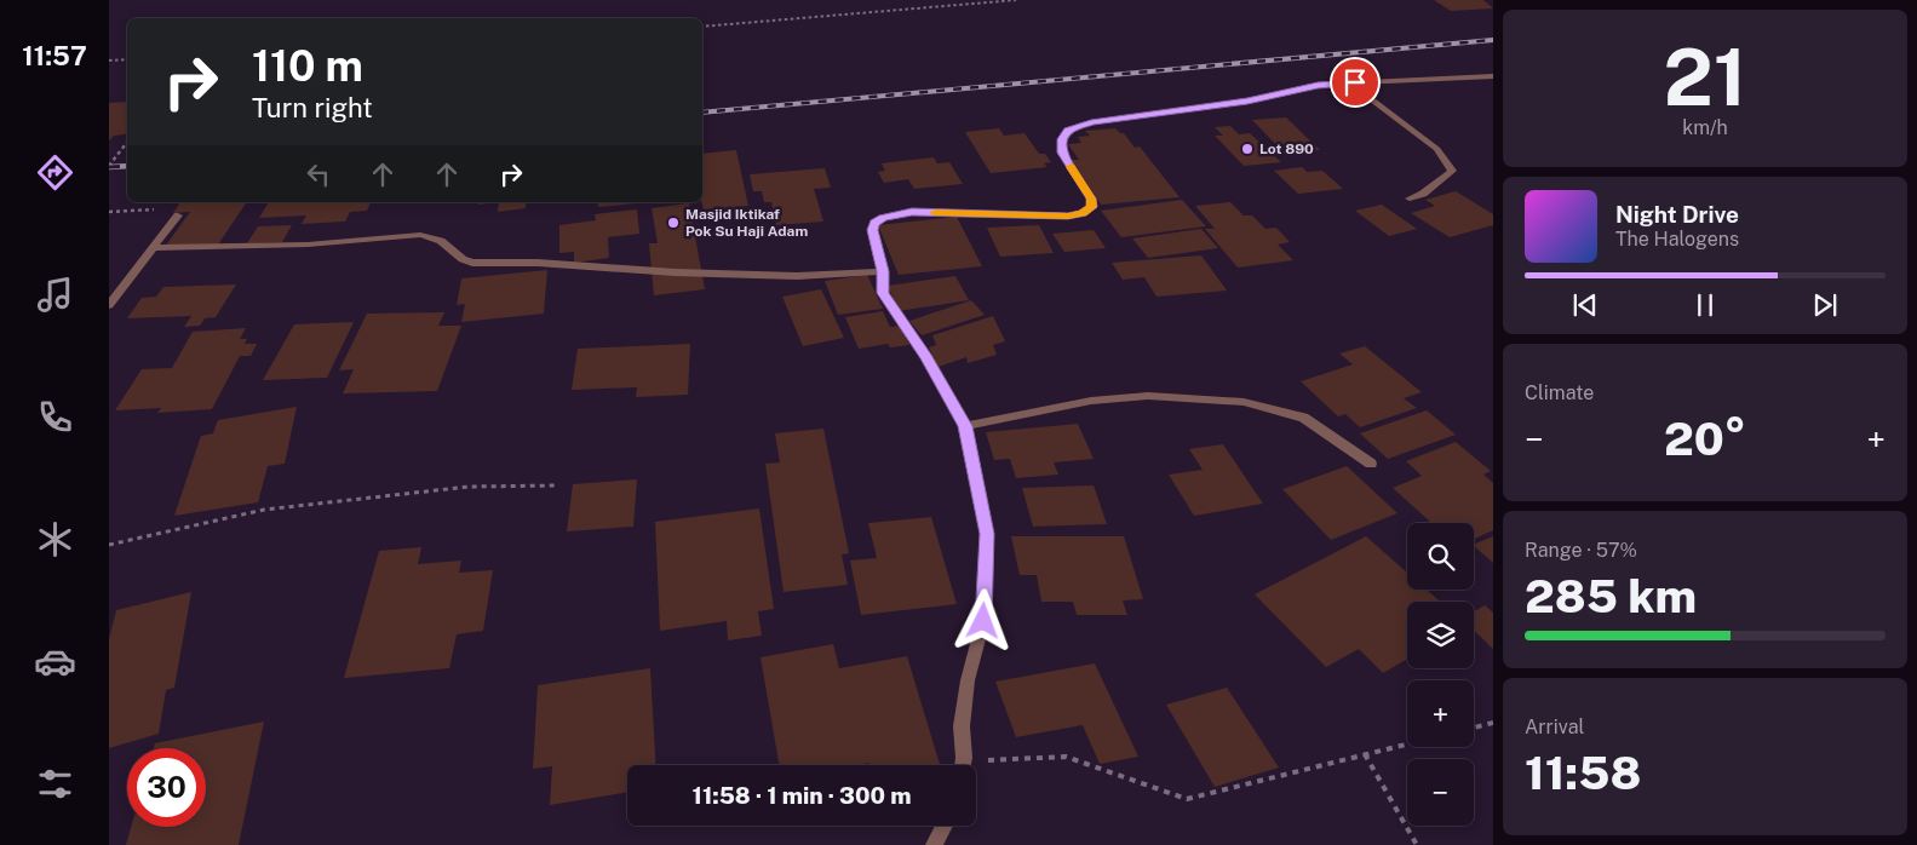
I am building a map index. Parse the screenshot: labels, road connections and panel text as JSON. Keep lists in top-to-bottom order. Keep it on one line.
{"places":["Lot 890","Masjid Iktikaf Pok Su Haji Adam"],"page":{"tabs":"11:57","tile":[["21","km/h"],"Climate",["Range · 57%","285 km"],["Arrival","11:58"]],"turn":["110 m","Turn right"],"song":["Night Drive","The Halogens"],"heat":["−","20°","+"],"map_buttons":["+","−"],"limit":"30","trip":"11:58 · 1 min · 300 m"}}
